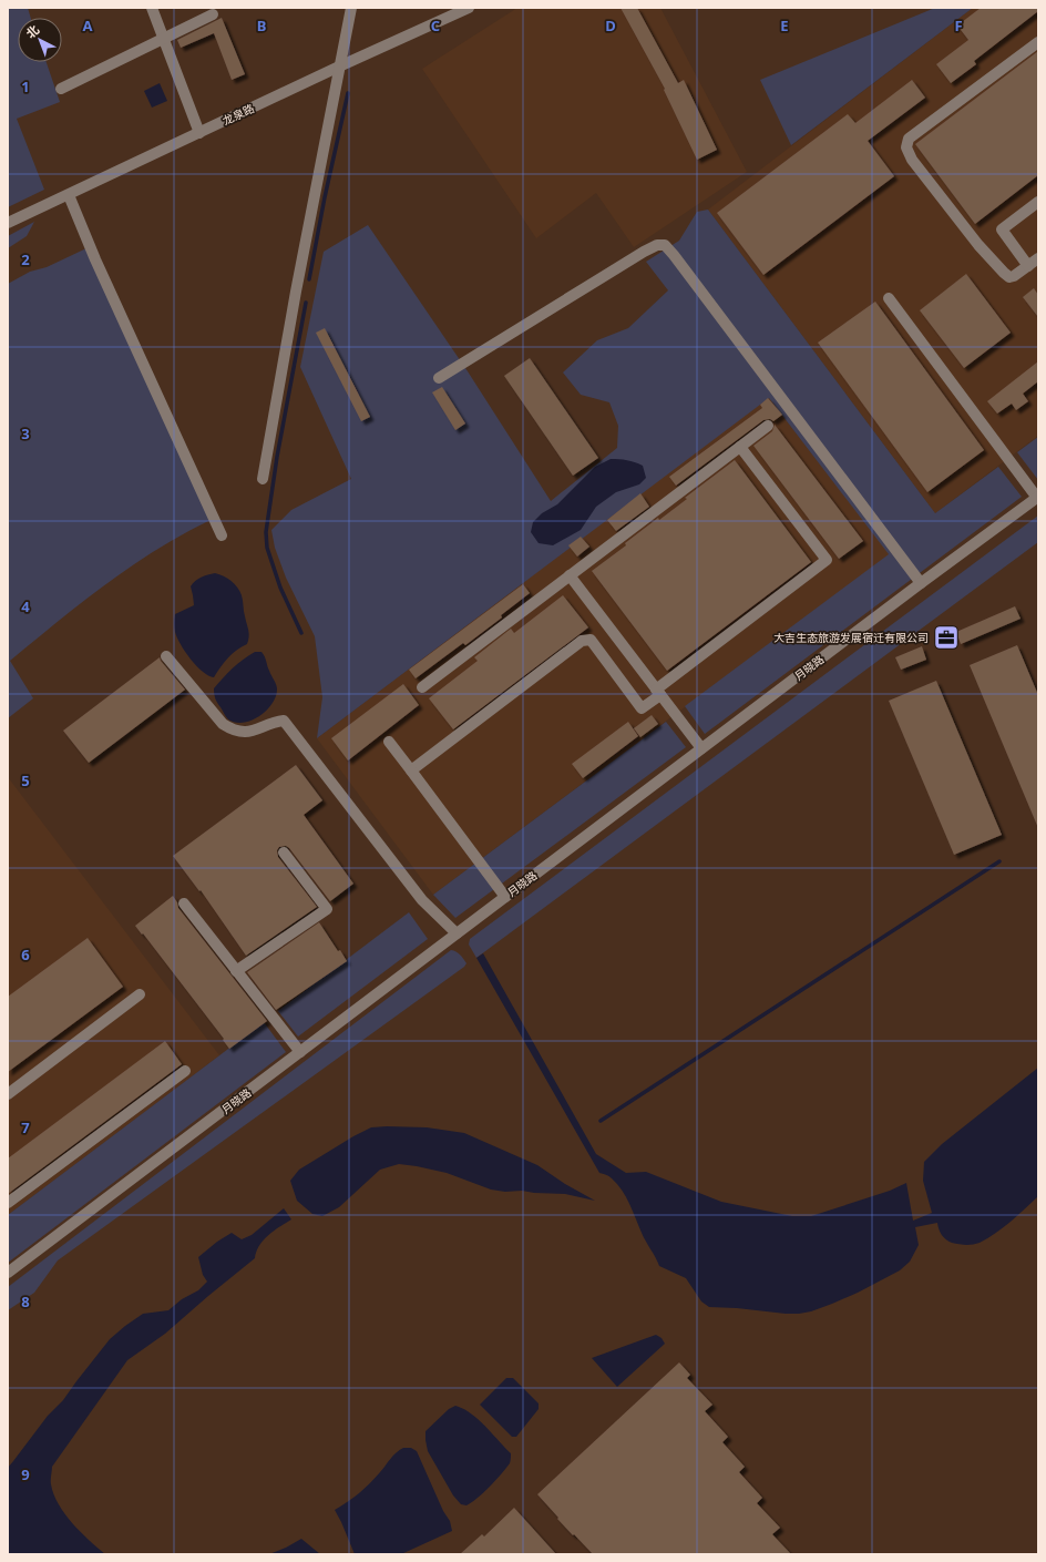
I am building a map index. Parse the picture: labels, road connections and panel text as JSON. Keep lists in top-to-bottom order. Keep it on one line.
{"streets":{"street":["龙泉路","月晓路"]},"places":{"office":["大吉生态旅游发展宿迁有限公司"]},"north":"top left","grid":{"columns":["A","B","C","D","E","F"],"rows":["1","2","3","4","5","6","7","8","9"]}}
